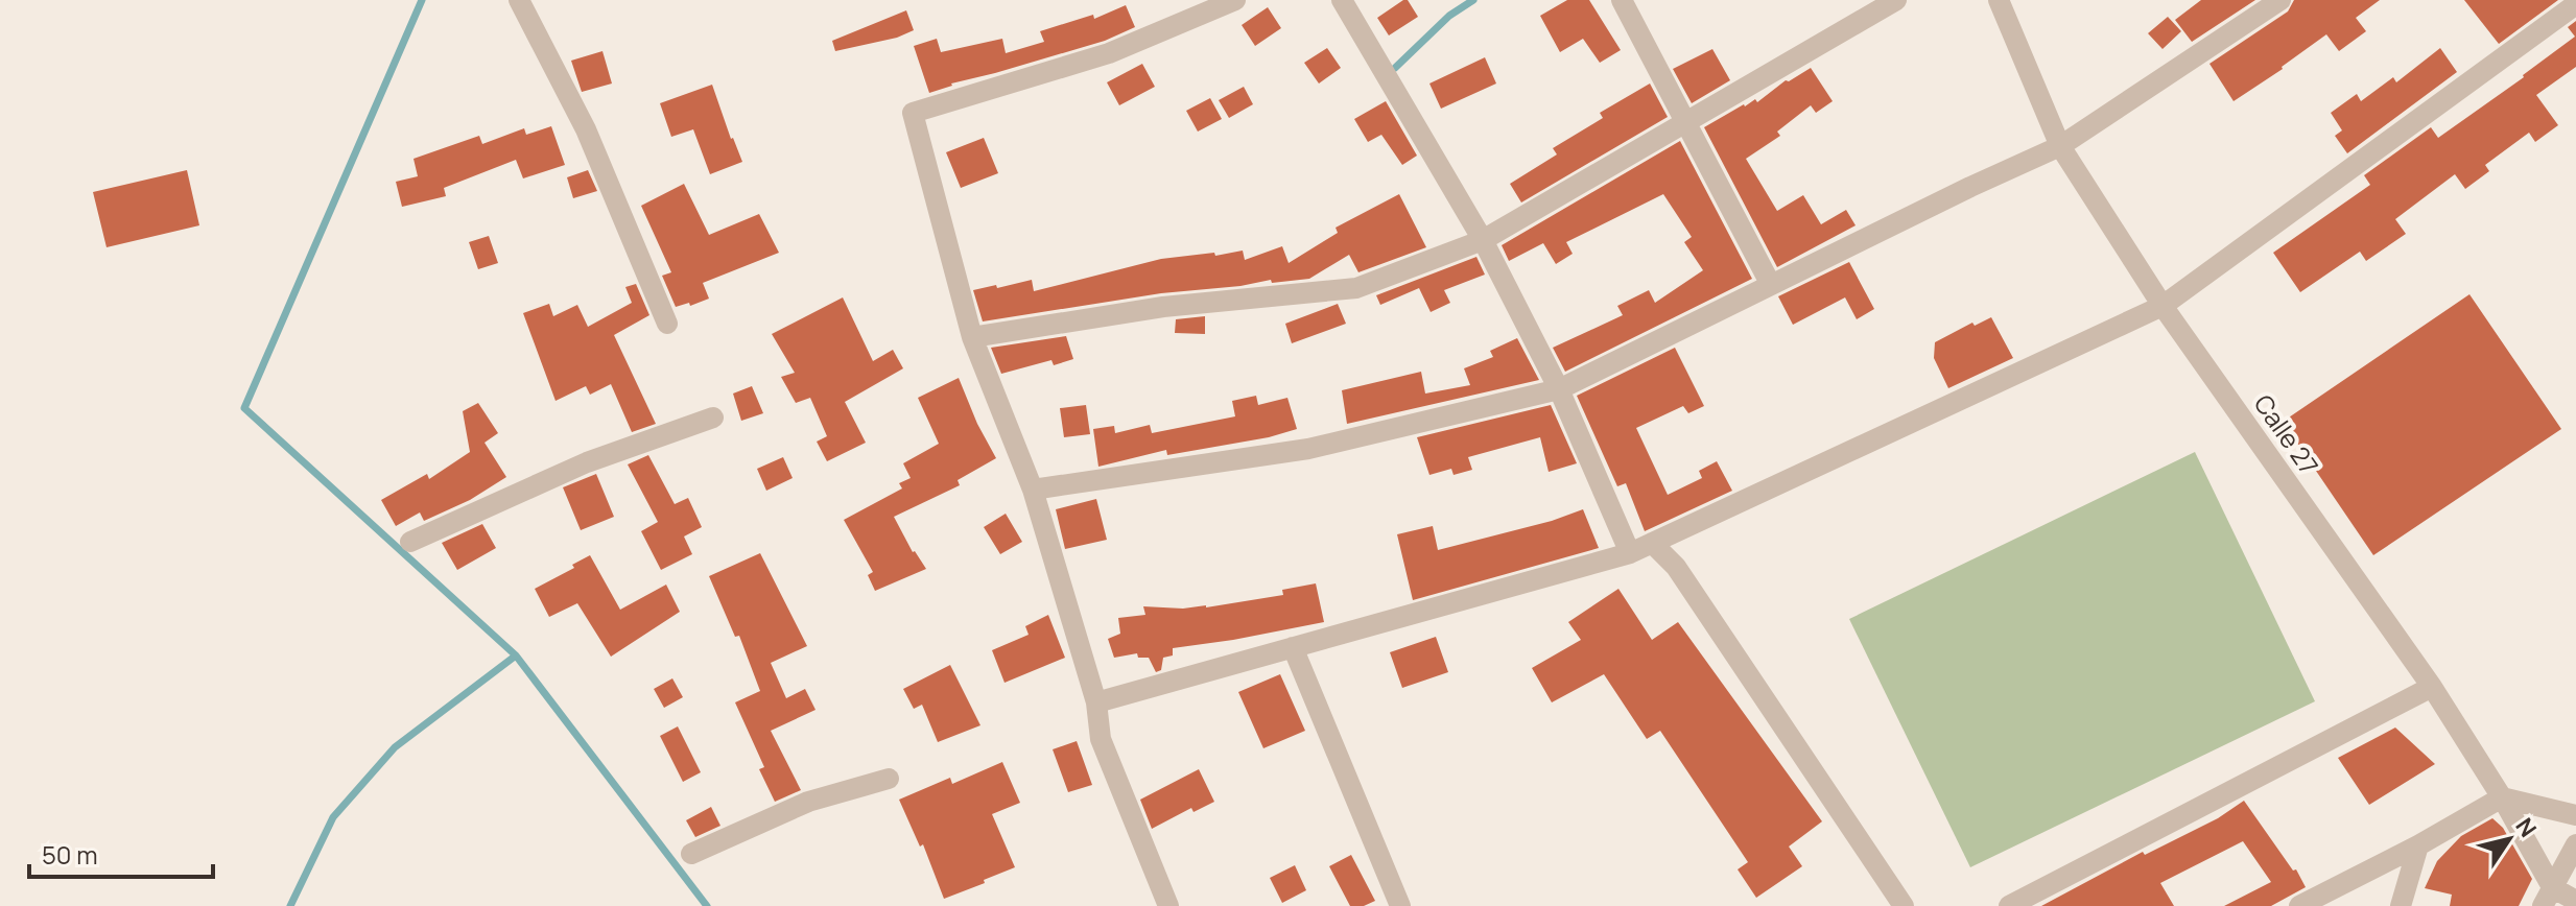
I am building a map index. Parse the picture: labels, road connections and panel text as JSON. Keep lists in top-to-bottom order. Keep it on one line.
{"streets":{"street":["Calle 27"]},"scale_bar":"50 m","north":"top right"}
